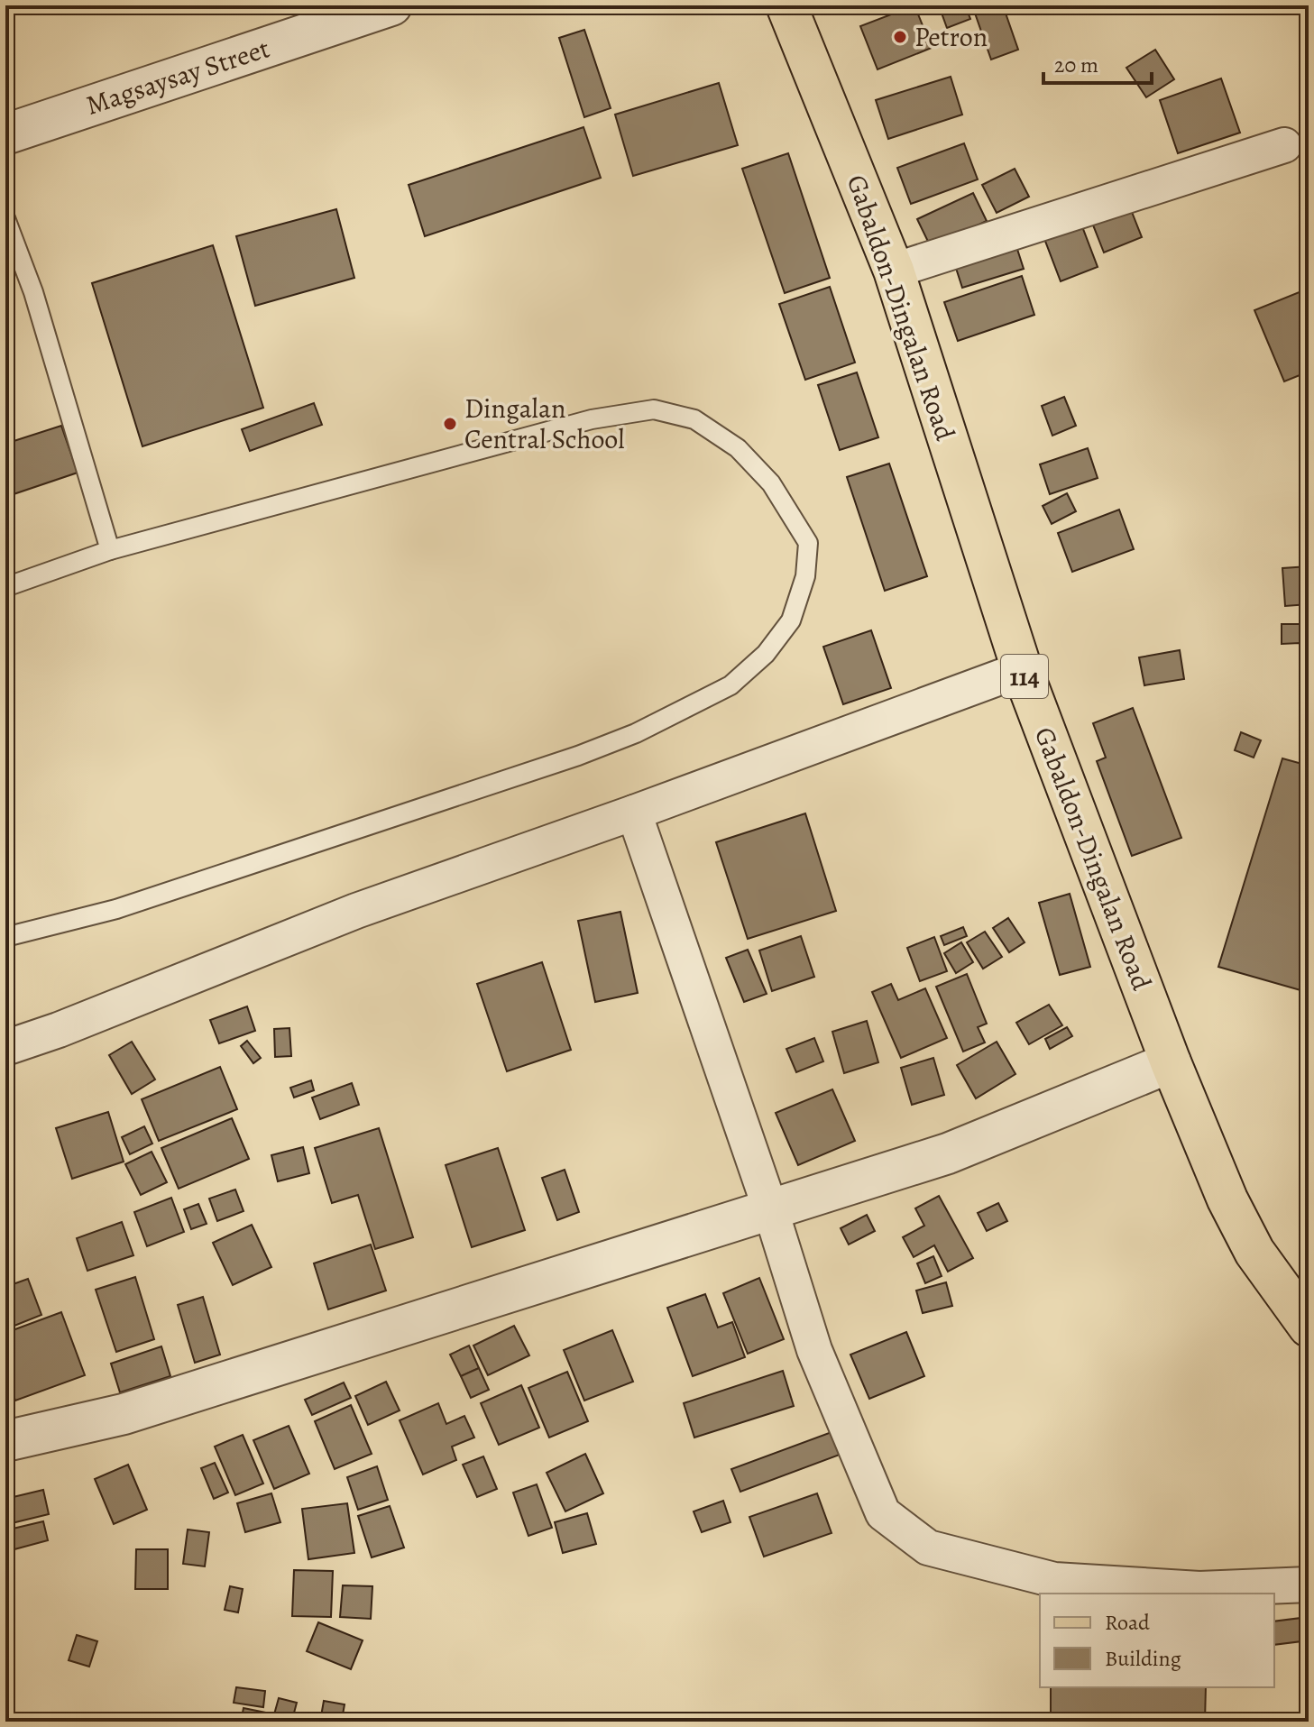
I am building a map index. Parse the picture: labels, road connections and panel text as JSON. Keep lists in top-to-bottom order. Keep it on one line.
{"streets":{"main road":["Gabaldon-Dingalan Road","114"],"street":["Magsaysay Street"]},"places":["Petron","Dingalan Central School"],"legend":["Road","Building"],"scale_bar":"20 m"}
